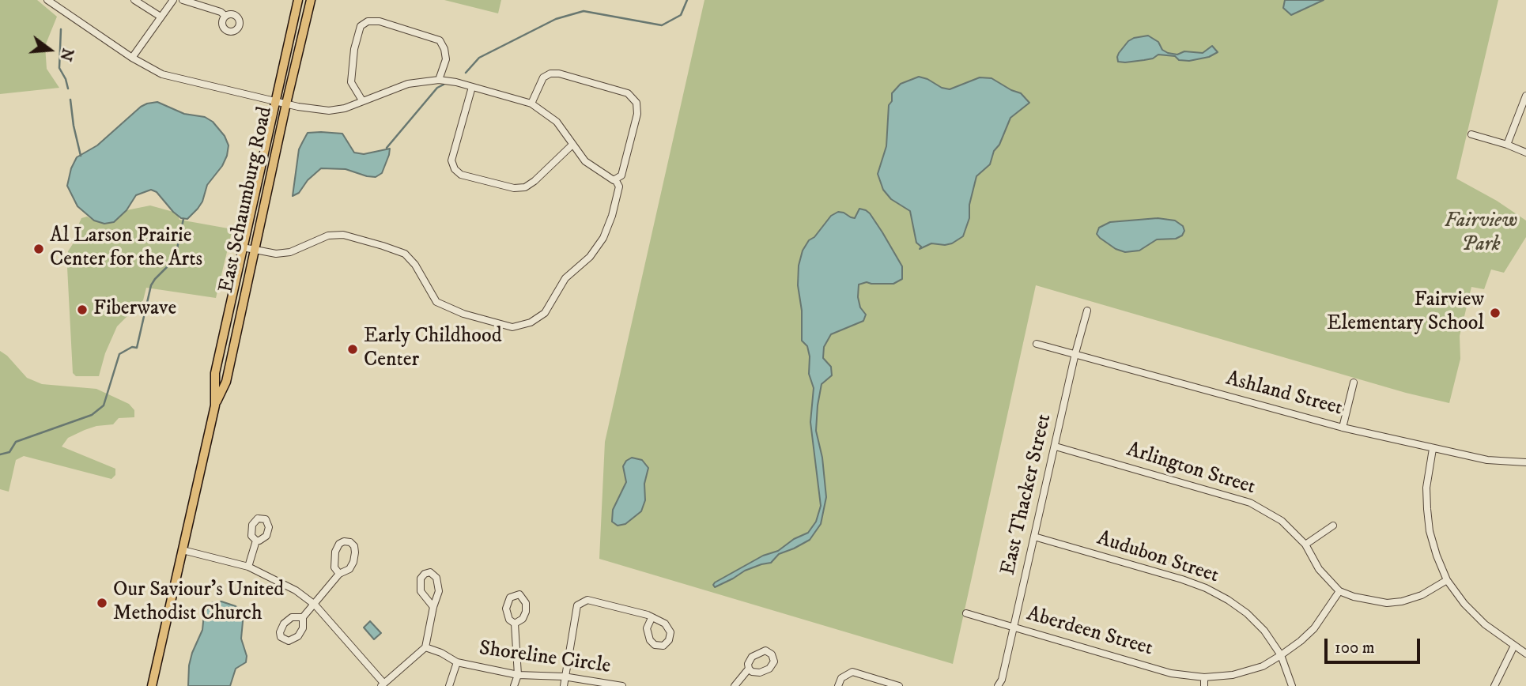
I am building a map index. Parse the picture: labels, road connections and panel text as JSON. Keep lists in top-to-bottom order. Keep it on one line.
{"streets":{"main road":["East Schaumburg Road"],"street":["Ashland Street","Arlington Street","East Thacker Street","Audubon Street","Aberdeen Street","Shoreline Circle"]},"crossings":[["Ashland Street","East Thacker Street"],["Arlington Street","East Thacker Street"],["Arlington Street","Aberdeen Street"],["East Thacker Street","Audubon Street"],["East Thacker Street","Aberdeen Street"],["Audubon Street","Aberdeen Street"]],"parks":["Fairview Park"],"places":["Al Larson Prairie Center for the Arts","Fiberwave","Fairview Elementary School","Early Childhood Center","Our Saviour's United Methodist Church"],"scale_bar":"100 m","north":"right"}
